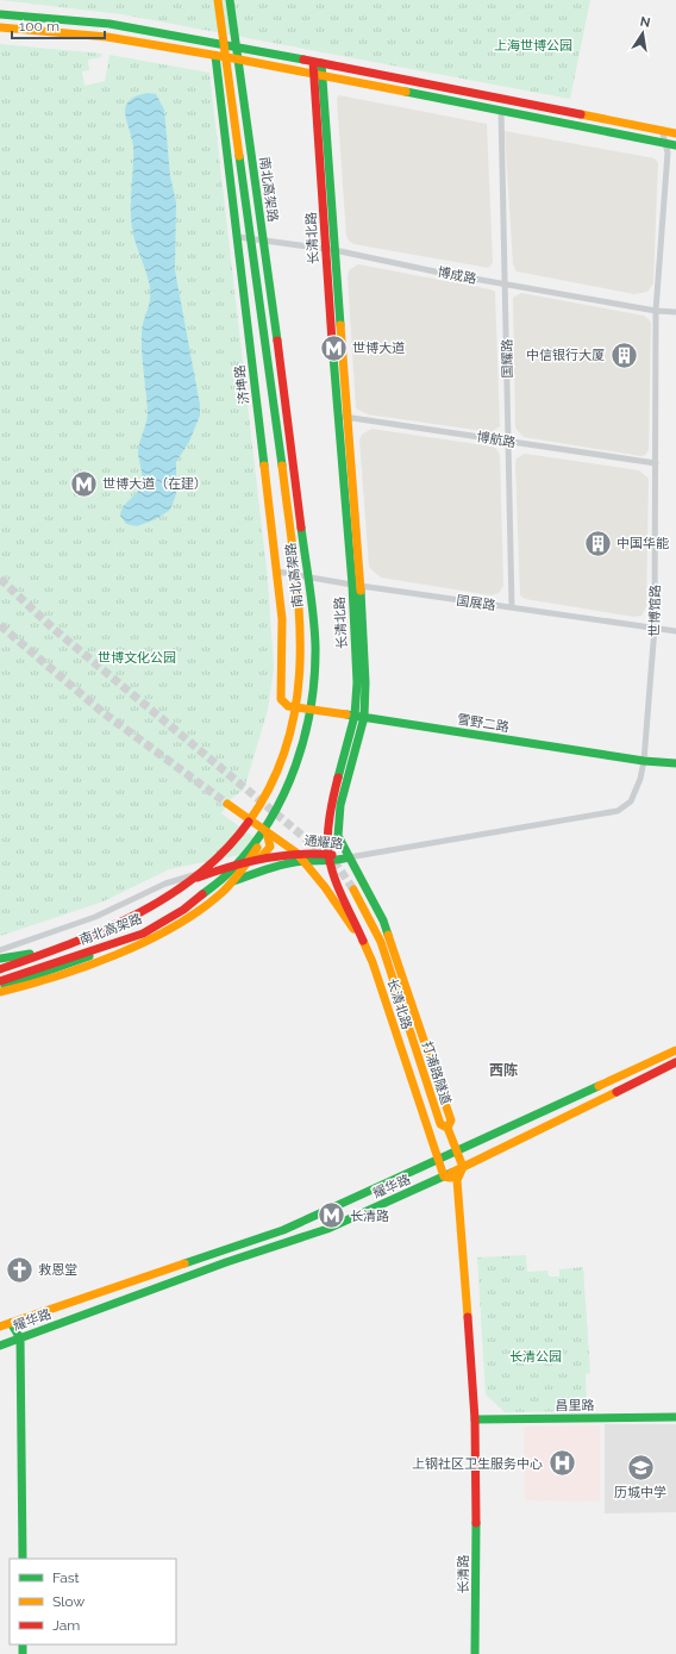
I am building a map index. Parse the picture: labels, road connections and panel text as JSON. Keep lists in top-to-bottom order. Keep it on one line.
{"streets":{"main road":["南北高架路","长清北路","济坤路","雪野二路","通耀路","打浦路隧道","耀华路","昌里路","长清路"],"street":["博成路","国耀路","博航路","国展路","世博馆路"]},"crossings":[["长清北路","博成路"],["长清北路","博航路"],["长清北路","国展路"],["长清北路","世博馆路"],["长清北路","雪野二路"],["长清北路","通耀路"],["长清北路","打浦路隧道"],["长清北路","耀华路"],["博成路","国耀路"],["博成路","济坤路"],["博成路","世博馆路"],["国耀路","博航路"],["国耀路","国展路"],["济坤路","国展路"],["济坤路","雪野二路"],["博航路","世博馆路"],["国展路","世博馆路"],["世博馆路","雪野二路"],["世博馆路","通耀路"],["耀华路","长清路"],["昌里路","长清路"]],"districts":["西陈"],"parks":["上海世博公园","世博文化公园","长清公园"],"places":{"metro station":["世博大道","世博大道（在建）","长清路"],"building":["中信银行大厦","中国华能"],"church":["救恩堂"],"hospital":["上钢社区卫生服务中心"],"school or university":["历城中学"]},"legend":["Fast","Slow","Jam"],"scale_bar":"100 m","north":"top"}
